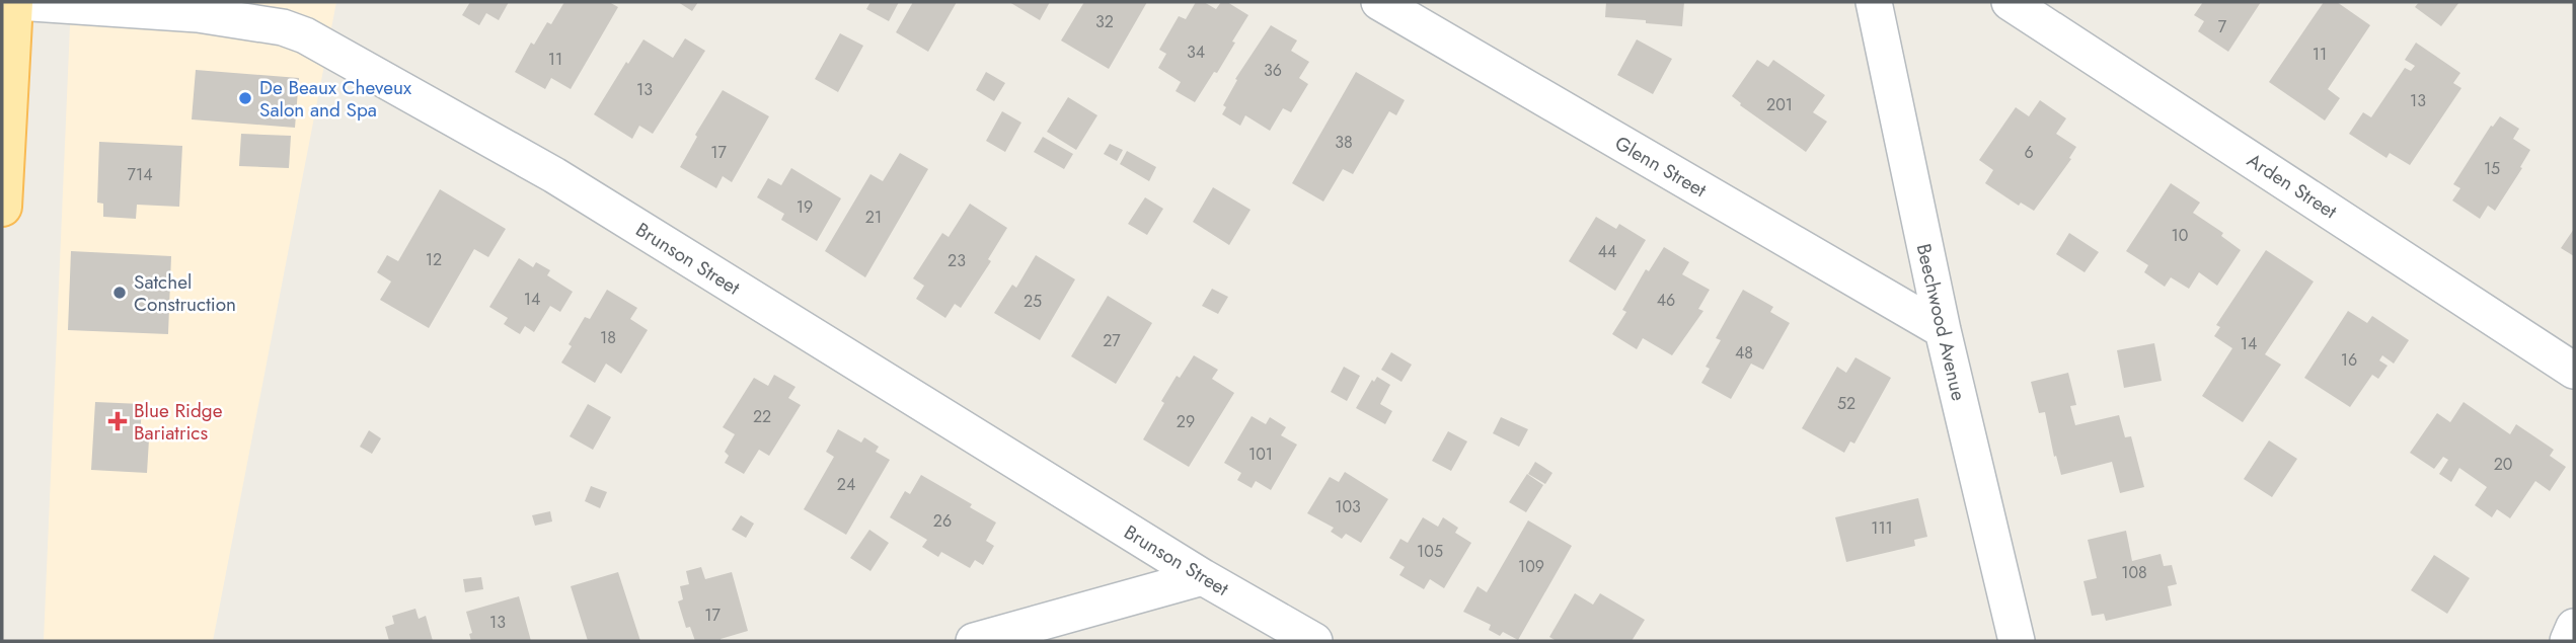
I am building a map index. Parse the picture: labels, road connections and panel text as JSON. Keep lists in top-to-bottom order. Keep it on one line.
{"streets":{"street":["Glenn Street","Arden Street","Brunson Street","Beechwood Avenue"]},"crossings":[["Glenn Street","Beechwood Avenue"]],"places":{"other":["De Beaux Cheveux Salon and Spa","Satchel Construction"],"health":["Blue Ridge Bariatrics"]},"house_numbers":["32","7","34","11","11","36","13","13","201","38","17","6","15","714","19","21","10","44","12","23","14","46","25","18","27","14","48","16","52","22","29","101","20","24","103","26","111","105","109","108","17","13"]}
